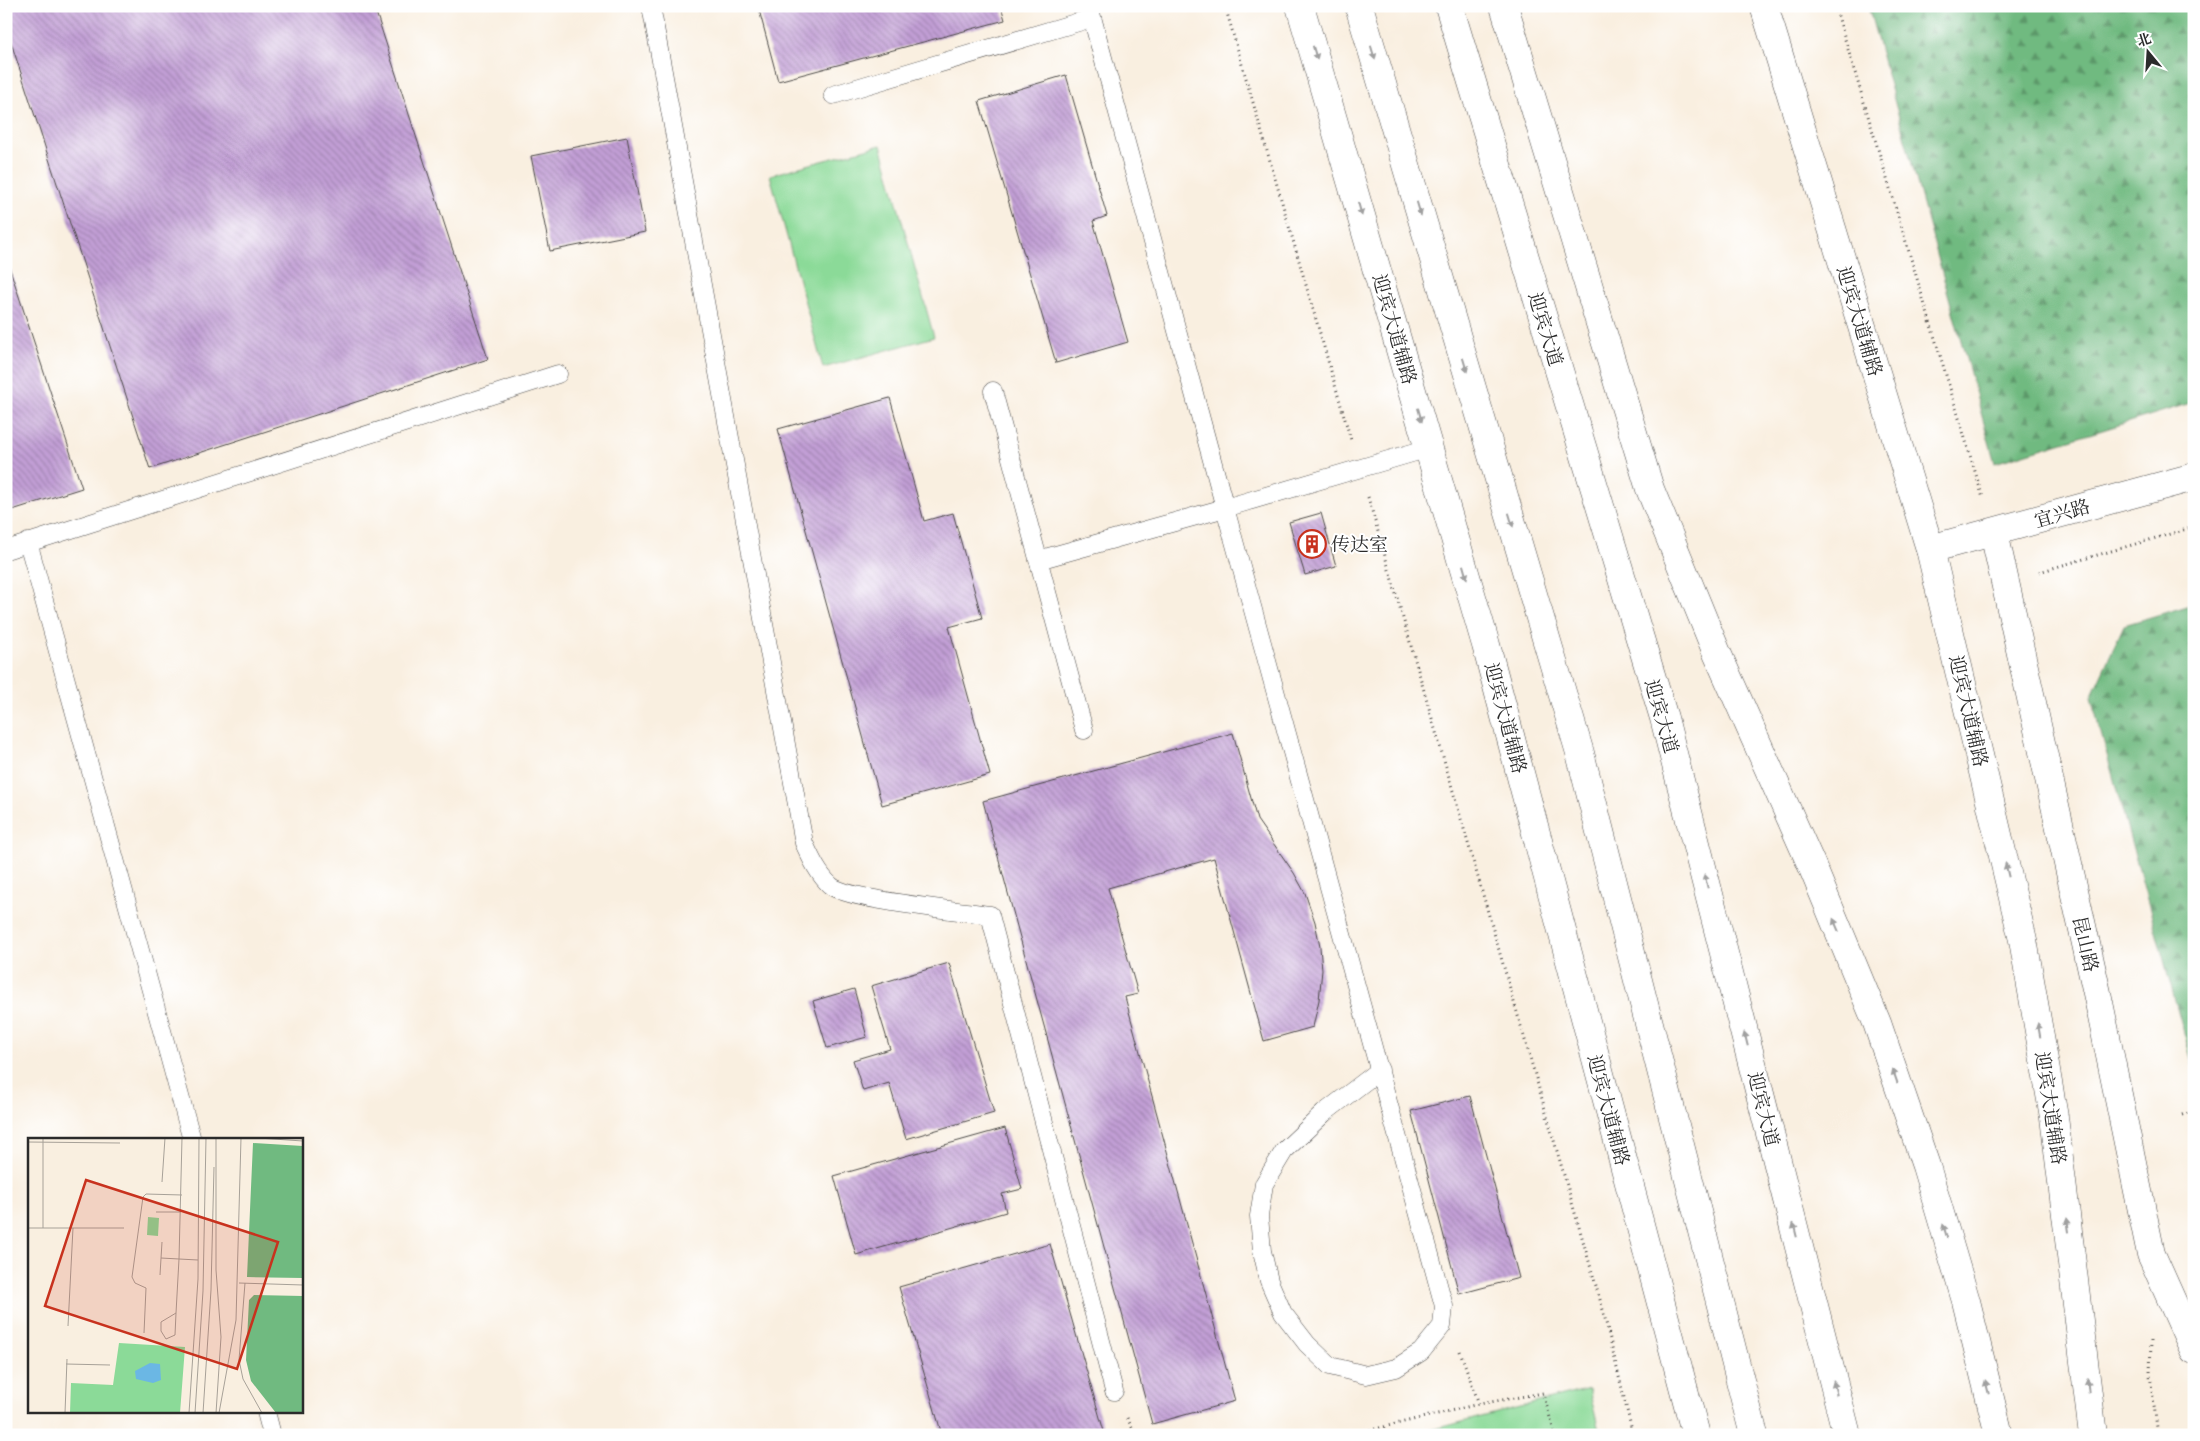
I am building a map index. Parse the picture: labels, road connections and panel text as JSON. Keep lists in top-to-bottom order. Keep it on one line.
{"streets":{"main road":["迎宾大道辅路","迎宾大道","宜兴路","昆山路"]},"crossings":[["迎宾大道辅路","宜兴路"],["宜兴路","昆山路"]],"places":{"building":["传达室"]},"north":"top"}
